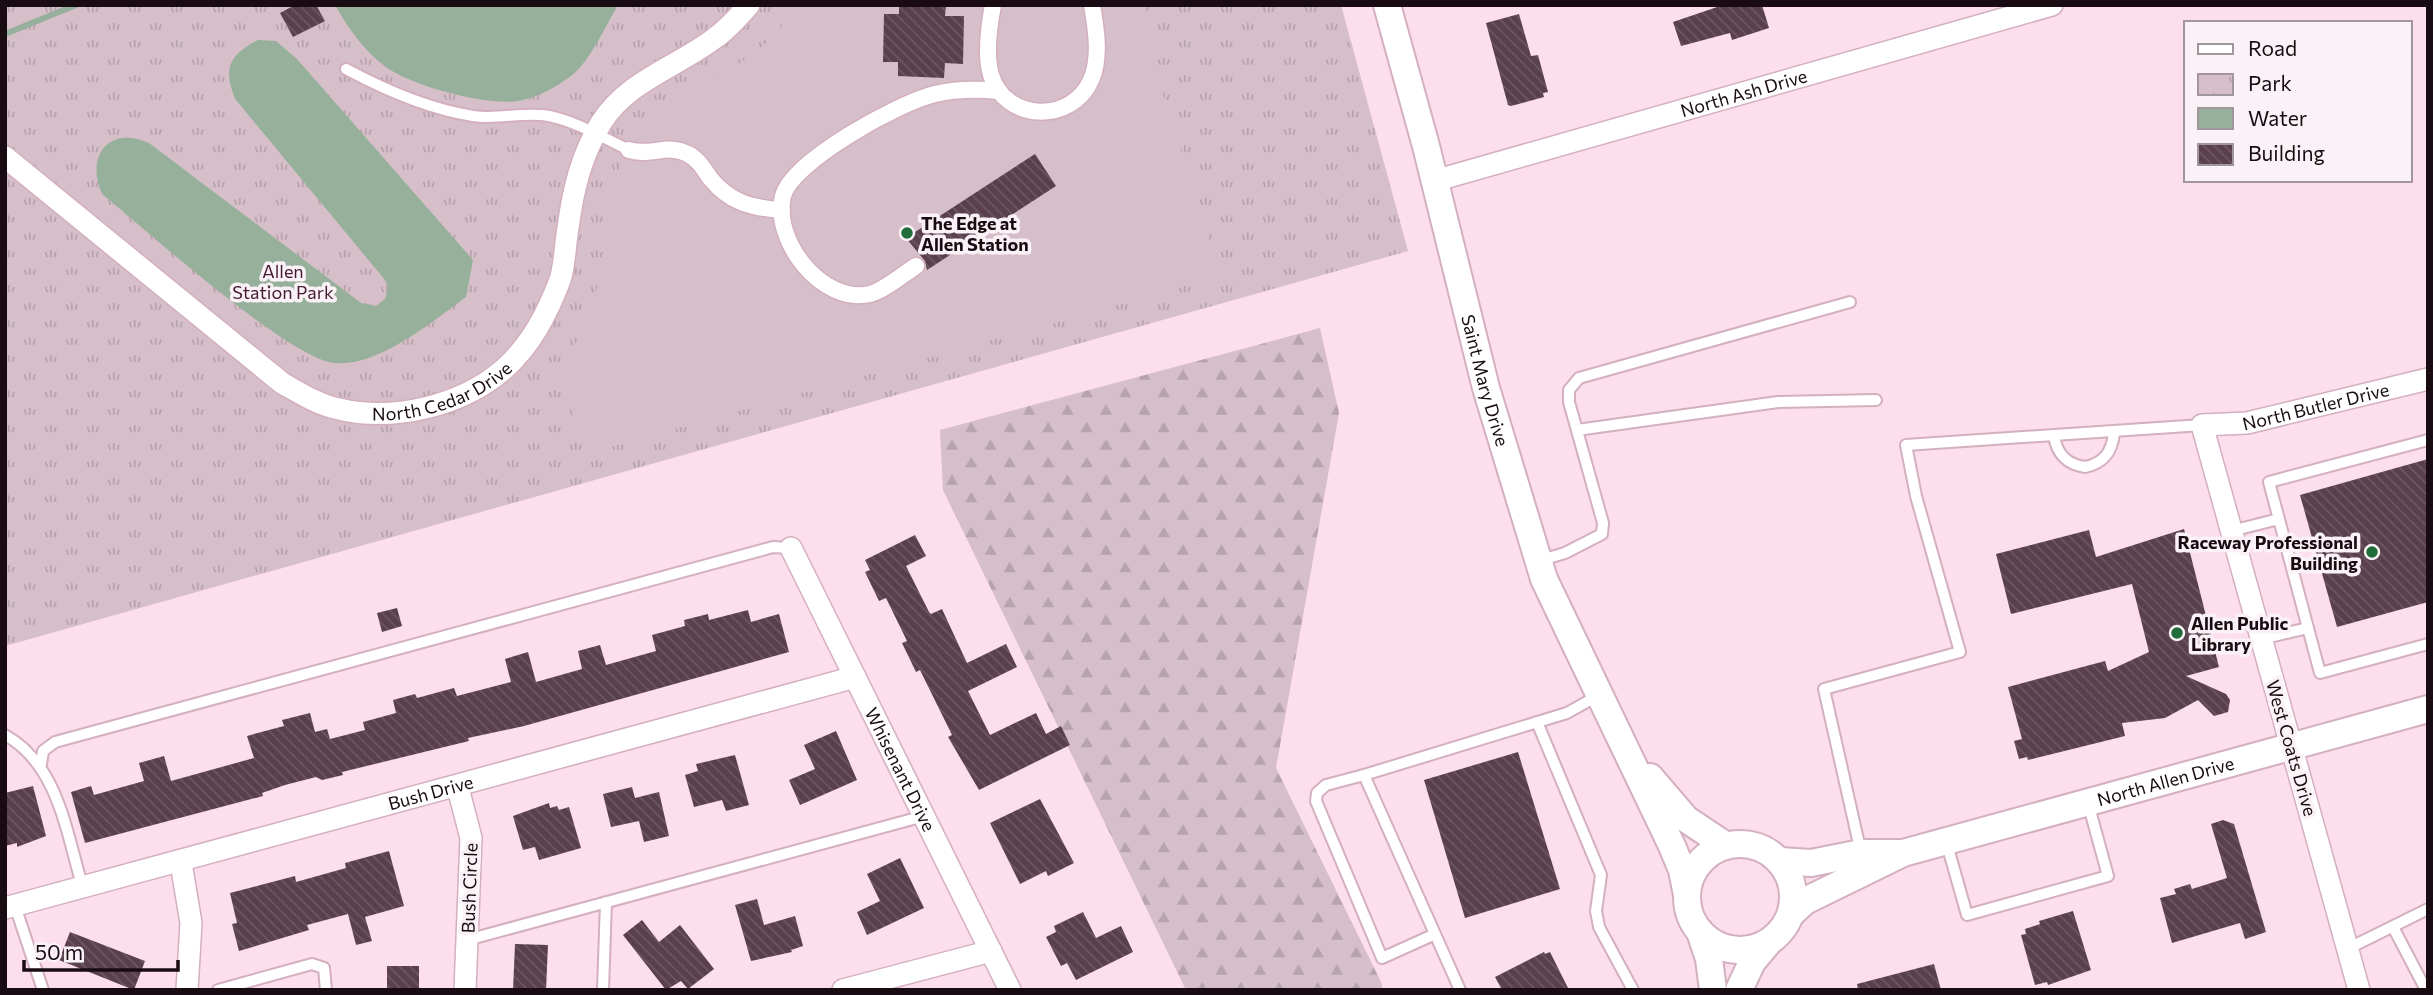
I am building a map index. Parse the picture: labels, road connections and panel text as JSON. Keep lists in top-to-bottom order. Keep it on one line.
{"streets":{"street":["North Ash Drive","Saint Mary Drive","North Cedar Drive","North Butler Drive","West Coats Drive","Whisenant Drive","North Allen Drive","Bush Drive","Bush Circle"]},"crossings":[["North Ash Drive","Saint Mary Drive"],["Saint Mary Drive","North Allen Drive"],["North Butler Drive","West Coats Drive"],["West Coats Drive","North Allen Drive"],["Whisenant Drive","Bush Drive"],["Bush Drive","Bush Circle"]],"parks":["Allen Station Park"],"places":["The Edge at Allen Station","Raceway Professional Building","Allen Public Library"],"legend":["Road","Park","Water","Building"],"scale_bar":"50 m"}
